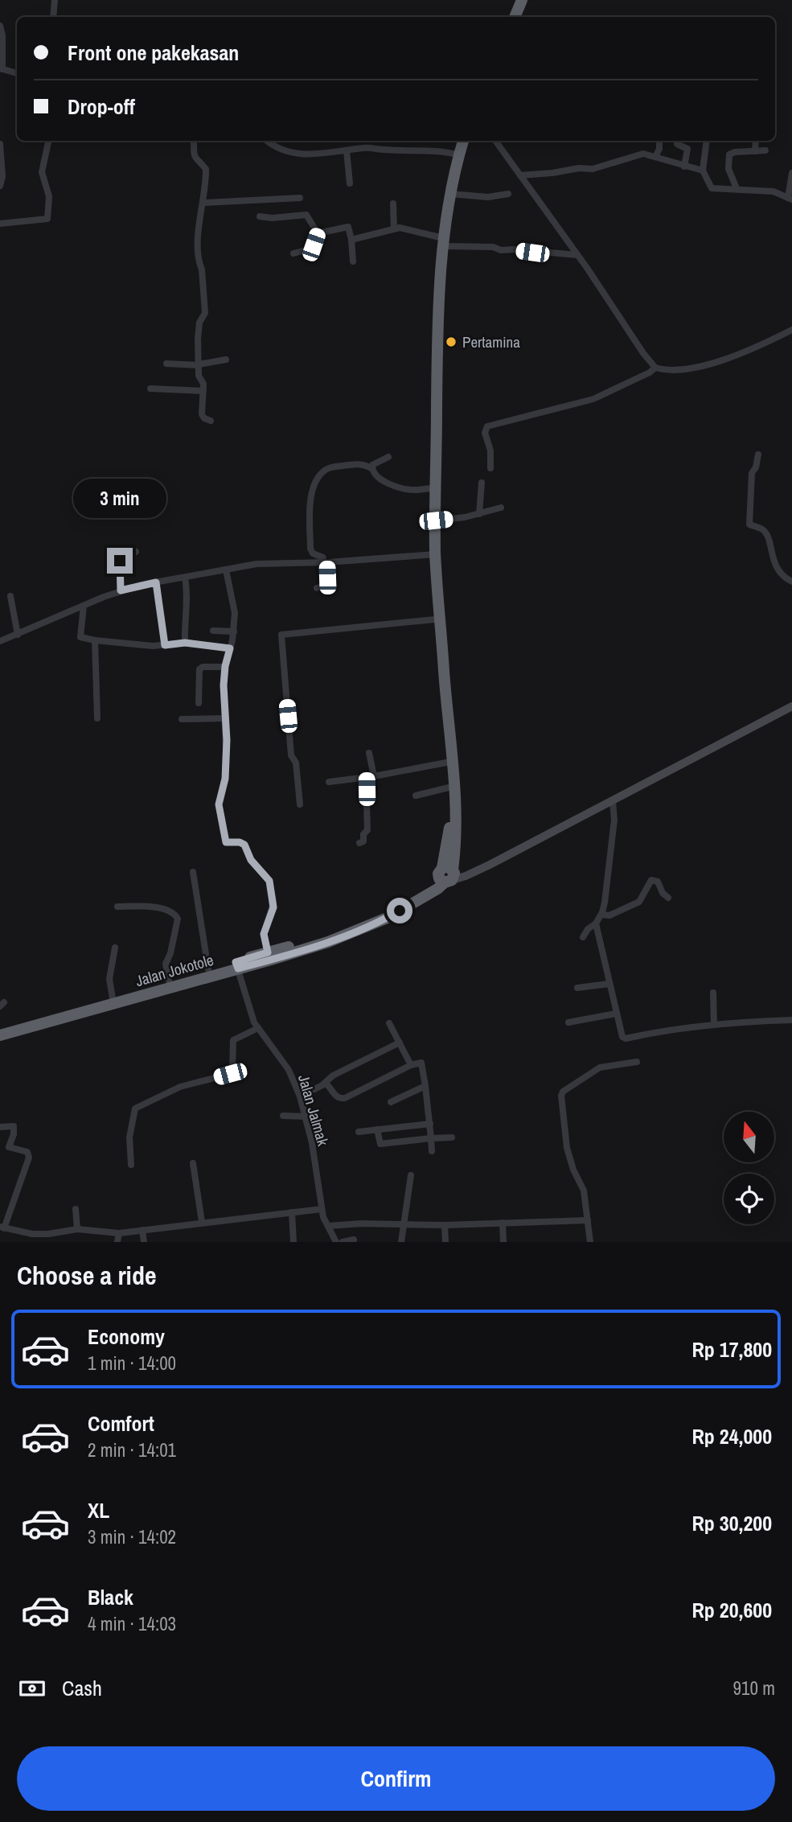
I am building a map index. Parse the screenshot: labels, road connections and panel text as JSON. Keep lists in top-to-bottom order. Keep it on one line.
{"streets":{"highway":["Jalan Jokotole"],"street":["Jalan Jalmak"]},"crossings":[["Jalan Jokotole","Jalan Jalmak"]],"places":["Pertamina"],"north":"top","page":{"banner":["Front one pakekasan","Drop-off"],"bubble":"3 min","heading":"Choose a ride","list":[{"name":"Economy","note":"1 min · 14:00","value":"Rp 17,800"},{"name":"Comfort","note":"2 min · 14:01","value":"Rp 24,000"},{"name":"XL","note":"3 min · 14:02","value":"Rp 30,200"},{"name":"Black","note":"4 min · 14:03","value":"Rp 20,600"}],"pay":["Cash","910 m"],"buttons":"Confirm"}}
